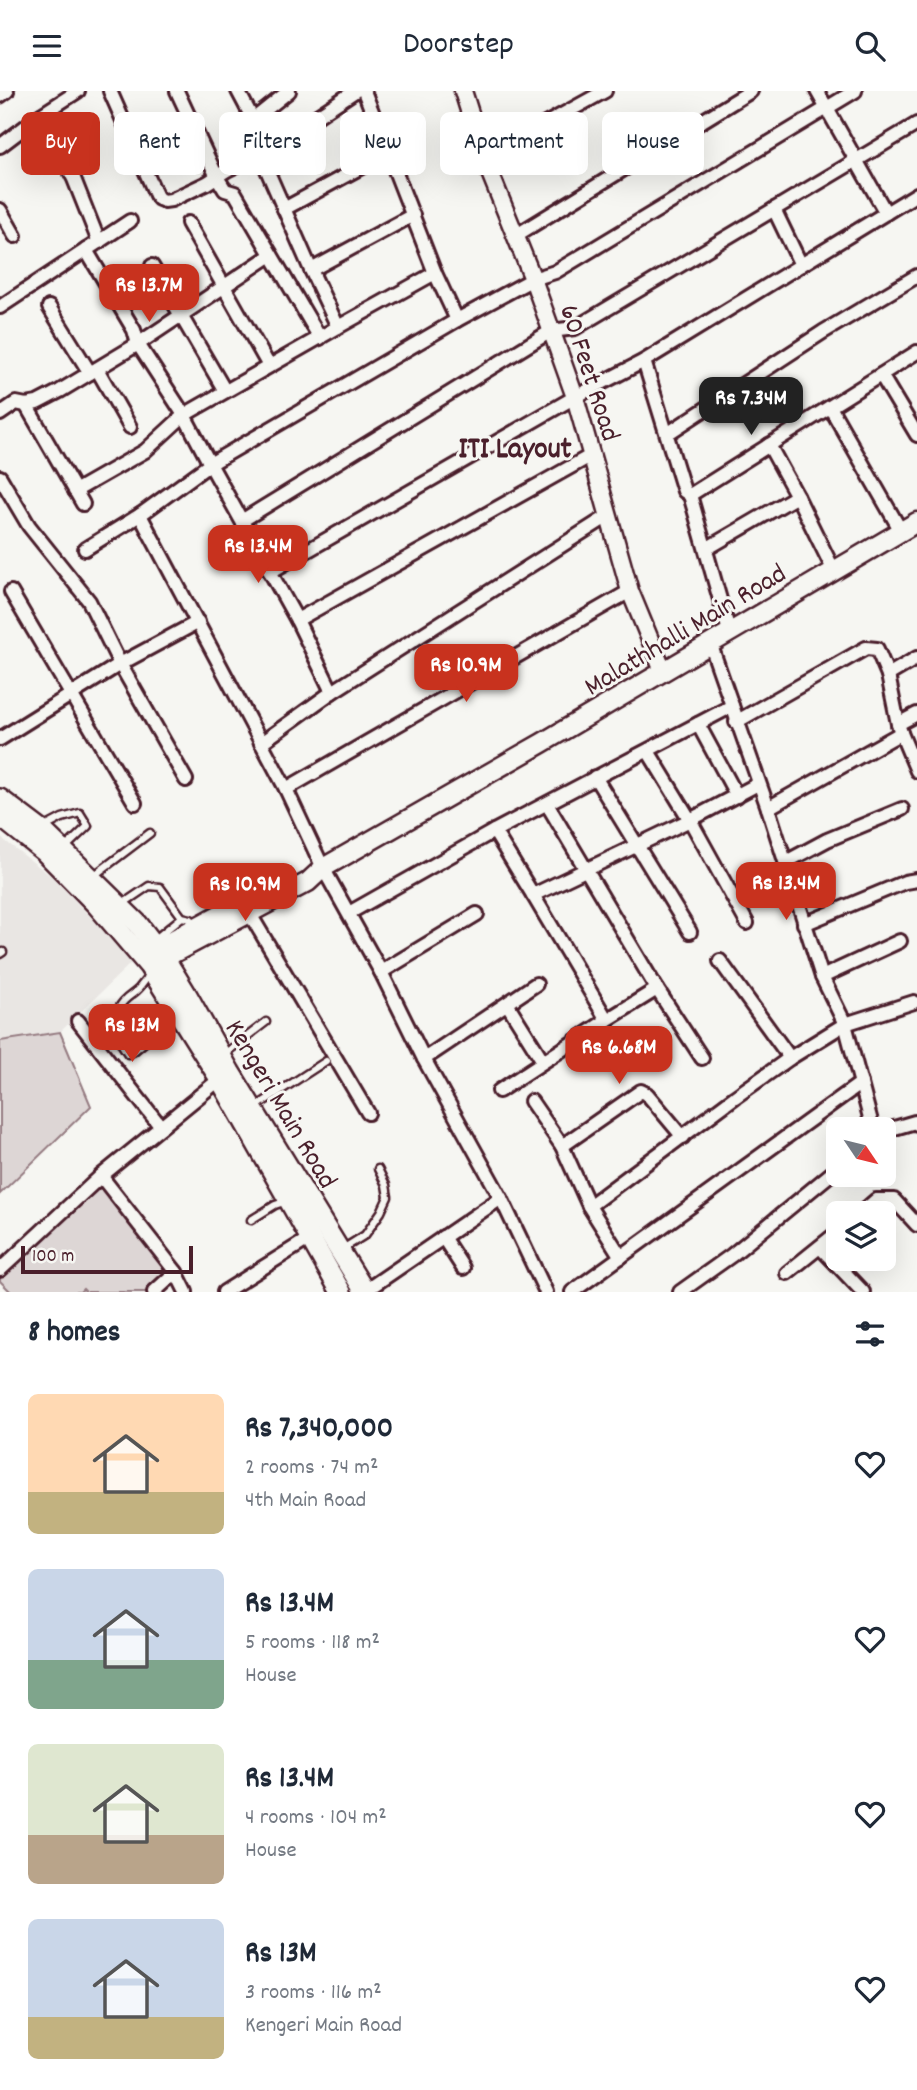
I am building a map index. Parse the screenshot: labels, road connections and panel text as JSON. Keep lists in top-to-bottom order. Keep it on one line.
{"streets":{"main road":["Malathhalli Main Road","Kengeri Main Road"],"street":["60 Feet Road"]},"crossings":[["60 Feet Road","Malathhalli Main Road"]],"districts":["ITI Layout"],"scale_bar":"100 m","north":"bottom right","page":{"header":"Doorstep","chip":["Buy","Rent","Filters","New","Apartment","House"],"price":["Rs 13.7M","Rs 7.34M","Rs 13.4M","Rs 10.9M","Rs 13.4M","Rs 10.9M","Rs 13M","Rs 6.68M"],"scale":"100 m","heading":"8 homes","list":[{"name":"Rs 7,340,000","note":"2 rooms · 74 m² · 4th Main Road"},{"name":"Rs 13.4M","note":"5 rooms · 118 m² · House"},{"name":"Rs 13.4M","note":"4 rooms · 104 m² · House"},{"name":"Rs 13M","note":"3 rooms · 116 m² · Kengeri Main Road"}]}}
